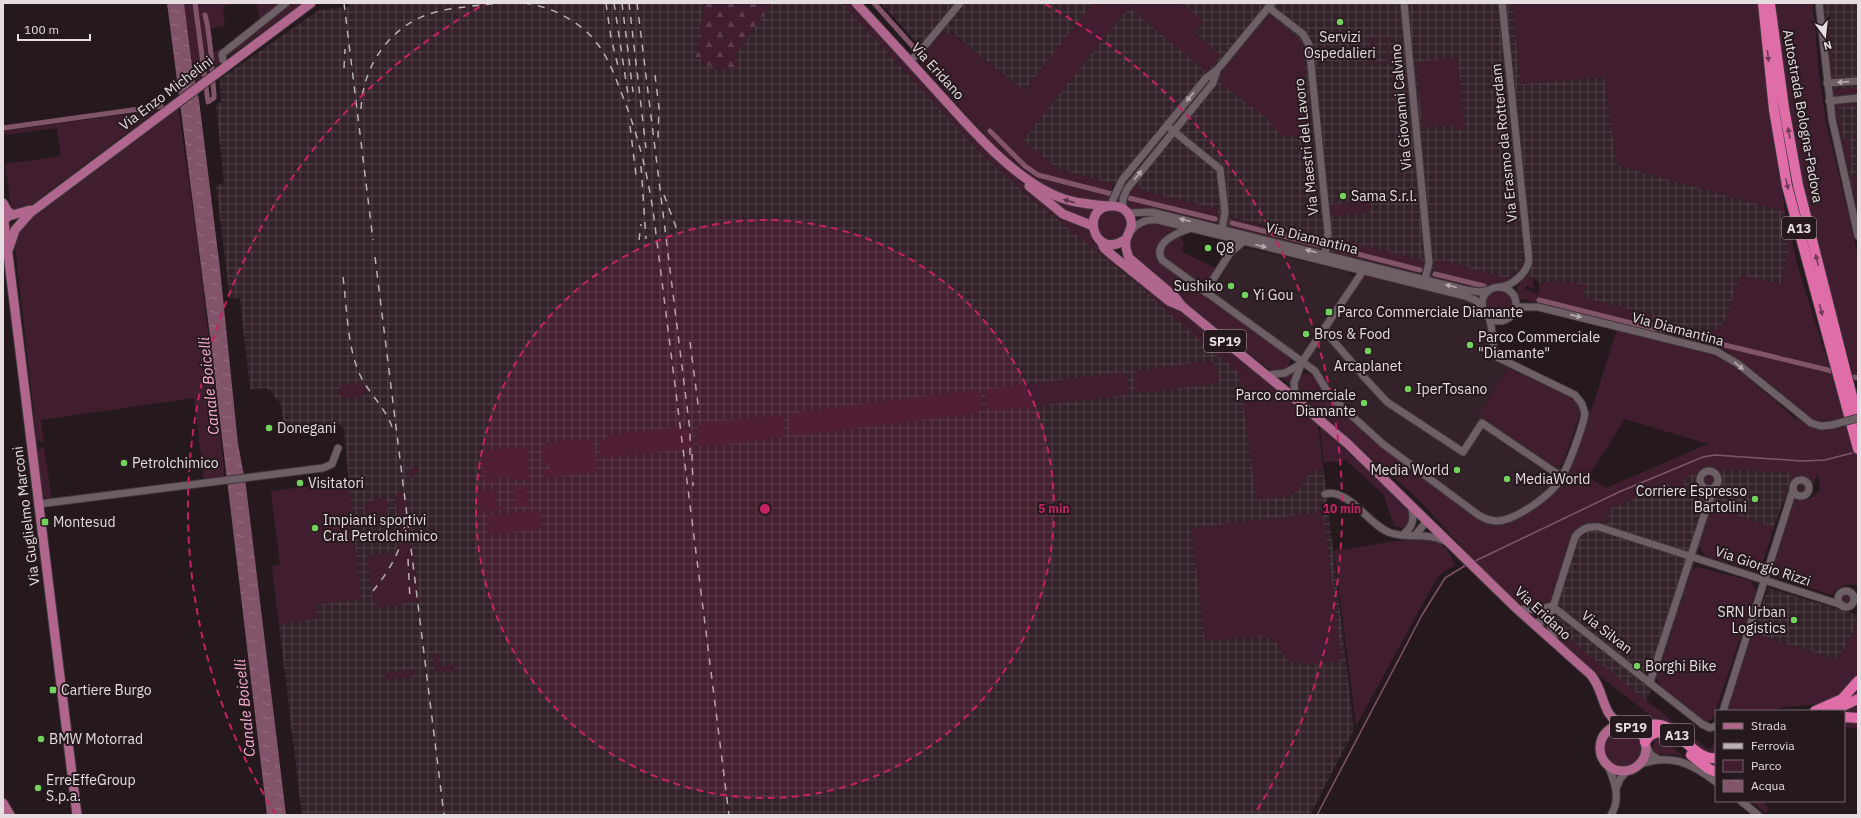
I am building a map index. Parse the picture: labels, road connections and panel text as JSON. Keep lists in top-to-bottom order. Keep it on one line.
{"streets":{"highway":["Autostrada Bologna-Padova","A13"],"main road":["Via Eridano","Via Enzo Michelini","SP19","Via Guglielmo Marconi"],"street":["Via Giovanni Calvino","Via Erasmo da Rotterdam","Via Maestri del Lavoro","Via Diamantina","Via Giorgio Rizzi","Via Silvan"]},"crossings":[["Via Eridano","A13"],["Via Eridano","Via Diamantina"],["Via Eridano","SP19"],["Via Eridano","Via Giorgio Rizzi"],["Via Enzo Michelini","Via Guglielmo Marconi"],["Via Giovanni Calvino","Via Diamantina"],["Autostrada Bologna-Padova","A13"],["Autostrada Bologna-Padova","Via Diamantina"],["Via Erasmo da Rotterdam","Via Diamantina"],["Via Maestri del Lavoro","Via Diamantina"],["A13","SP19"],["Via Giorgio Rizzi","Via Silvan"]],"water":["Canale Boicelli"],"places":{"other":["Servizi Ospedalieri","Sama S.r.l.","Q8","Sushiko","Yi Gou","Bros & Food","Parco Commerciale \"Diamante\"","Arcaplanet","IperTosano","Parco commerciale Diamante","Donegani","Petrolchimico","Media World","MediaWorld","Visitatori","Corriere Espresso Bartolini","Impianti sportivi Cral Petrolchimico","SRN Urban Logistics","Borghi Bike","BMW Motorrad","ErreEffeGroup S.p.a."],"transit":["Parco Commerciale Diamante","Montesud","Cartiere Burgo"]},"legend":["Strada","Ferrovia","Parco","Acqua"],"scale_bar":"100 m","north":"bottom","rings":["5 min","10 min"]}
